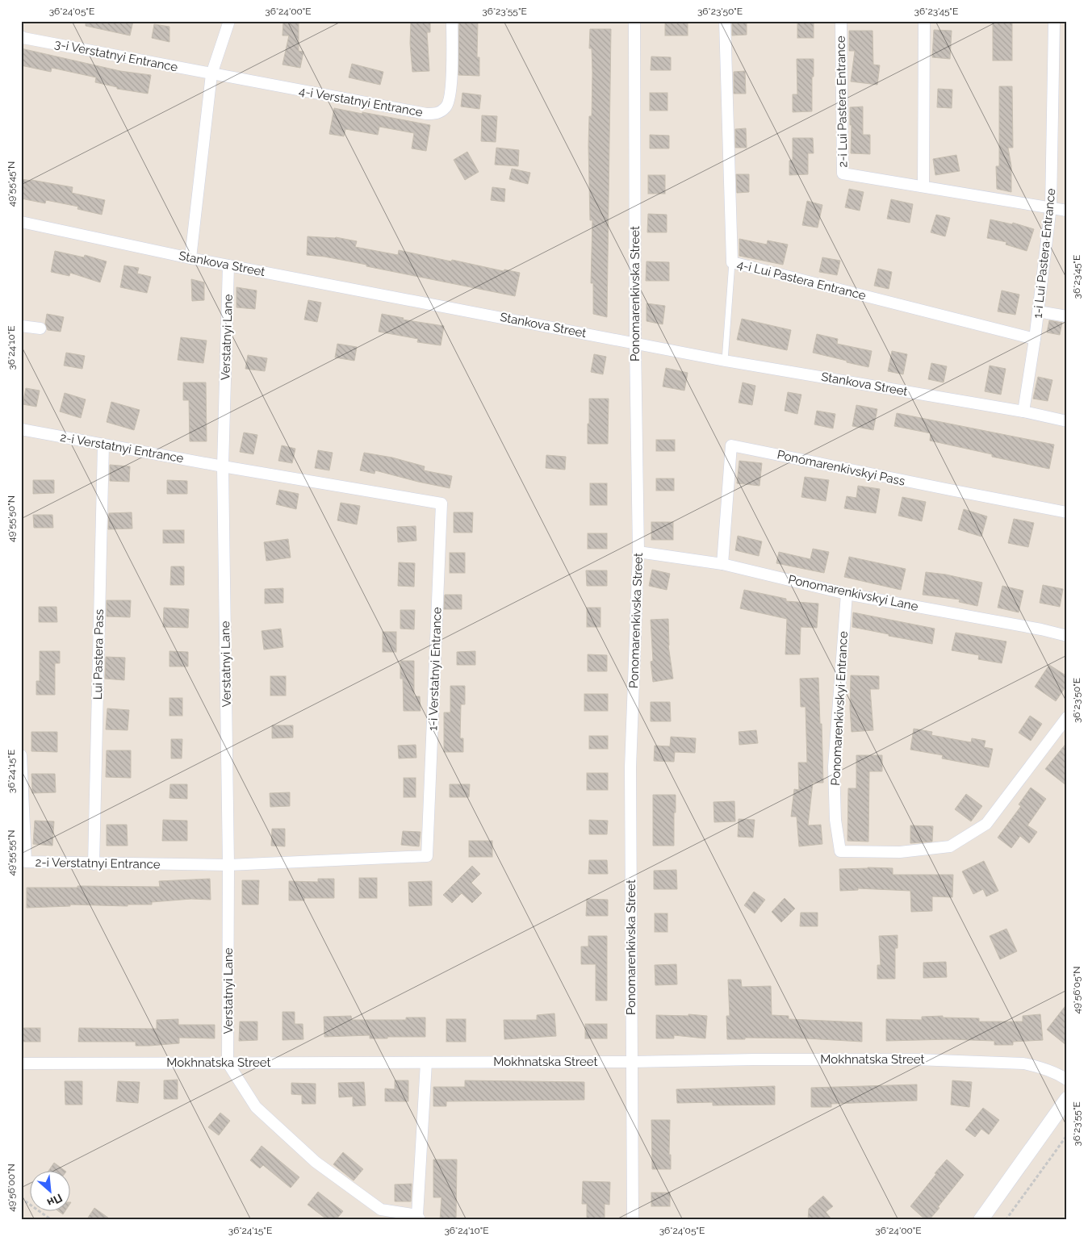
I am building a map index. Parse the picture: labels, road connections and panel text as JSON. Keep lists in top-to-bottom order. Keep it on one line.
{"streets":{"street":["3-i Verstatnyi Entrance","4-i Verstatnyi Entrance","2-i Lui Pastera Entrance","1-i Lui Pastera Entrance","Stankova Street","4-i Lui Pastera Entrance","Ponomarenkivska Street","Verstatnyi Lane","2-i Verstatnyi Entrance","Ponomarenkivskyi Pass","Ponomarenkivskyi Lane","Lui Pastera Pass","1-i Verstatnyi Entrance","Ponomarenkivskyi Entrance","Mokhnatska Street"]},"crossings":[["3-i Verstatnyi Entrance","4-i Verstatnyi Entrance"],["2-i Lui Pastera Entrance","1-i Lui Pastera Entrance"],["1-i Lui Pastera Entrance","Stankova Street"],["1-i Lui Pastera Entrance","4-i Lui Pastera Entrance"],["Stankova Street","Ponomarenkivska Street"],["Stankova Street","Verstatnyi Lane"],["Ponomarenkivska Street","Ponomarenkivskyi Lane"],["Ponomarenkivska Street","Mokhnatska Street"],["Verstatnyi Lane","2-i Verstatnyi Entrance"],["Verstatnyi Lane","1-i Verstatnyi Entrance"],["Verstatnyi Lane","Mokhnatska Street"],["2-i Verstatnyi Entrance","Lui Pastera Pass"],["2-i Verstatnyi Entrance","1-i Verstatnyi Entrance"],["Ponomarenkivskyi Pass","Ponomarenkivskyi Lane"],["Ponomarenkivskyi Lane","Ponomarenkivskyi Entrance"]],"north":"bottom right","coordinates":["36°24'05\"E","36°24'00\"E","36°23'55\"E","36°23'50\"E","36°23'45\"E","49°55'45\"N","36°24'10\"E","49°55'50\"N","36°24'15\"E","49°55'55\"N","49°56'05\"N","49°56'00\"N"]}
